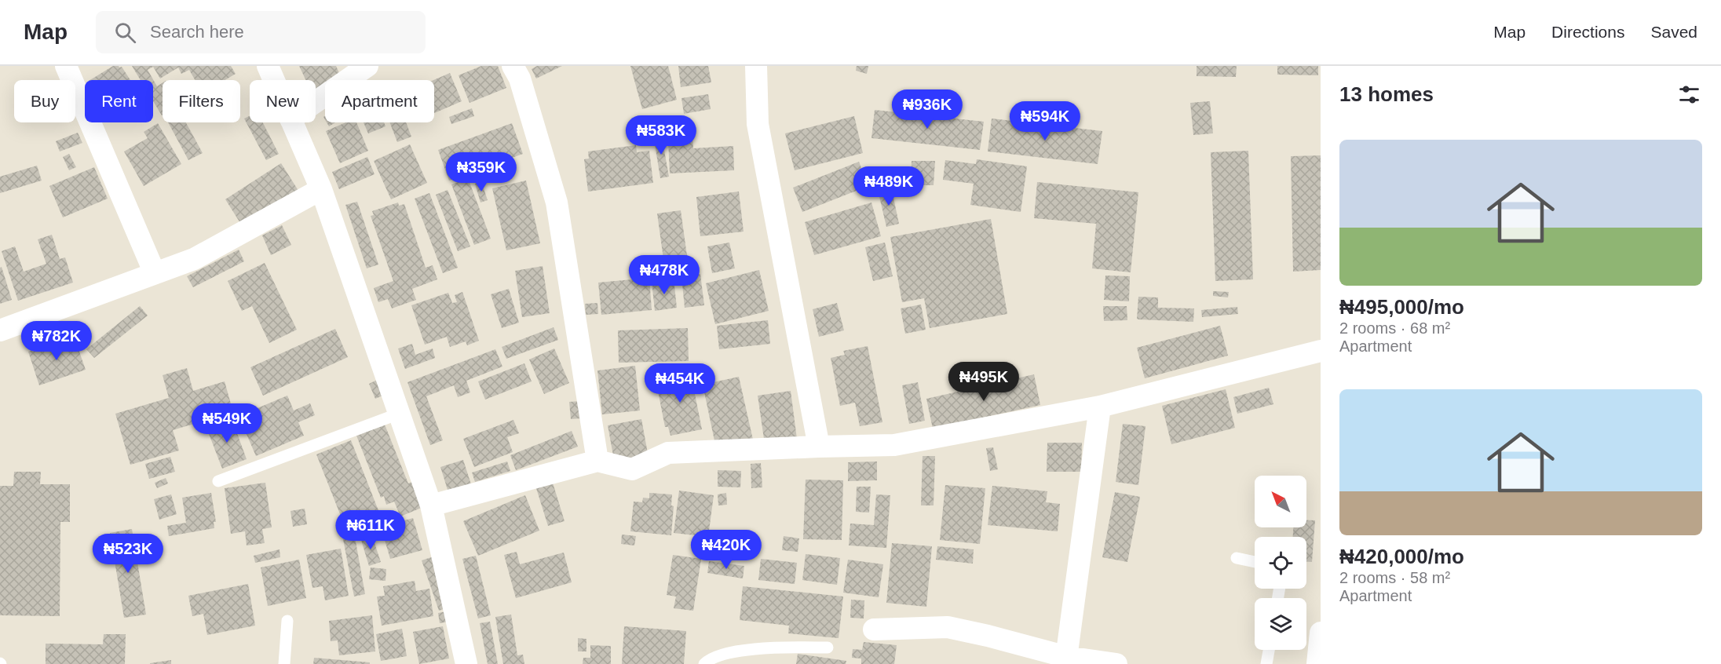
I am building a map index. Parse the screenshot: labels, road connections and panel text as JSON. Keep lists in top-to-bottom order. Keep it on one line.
{"north":"top left","page":{"header":"Map","search":"Search here","nav":["Map","Directions","Saved"],"heading":"13 homes","chip":["Buy","Rent","Filters","New","Apartment"],"price":["₦936K","₦594K","₦583K","₦359K","₦489K","₦478K","₦782K","₦495K","₦454K","₦549K","₦611K","₦420K","₦523K"],"list":[{"name":"₦495,000/mo","note":"2 rooms · 68 m² · Apartment"},{"name":"₦420,000/mo","note":"2 rooms · 58 m² · Apartment"}]}}
